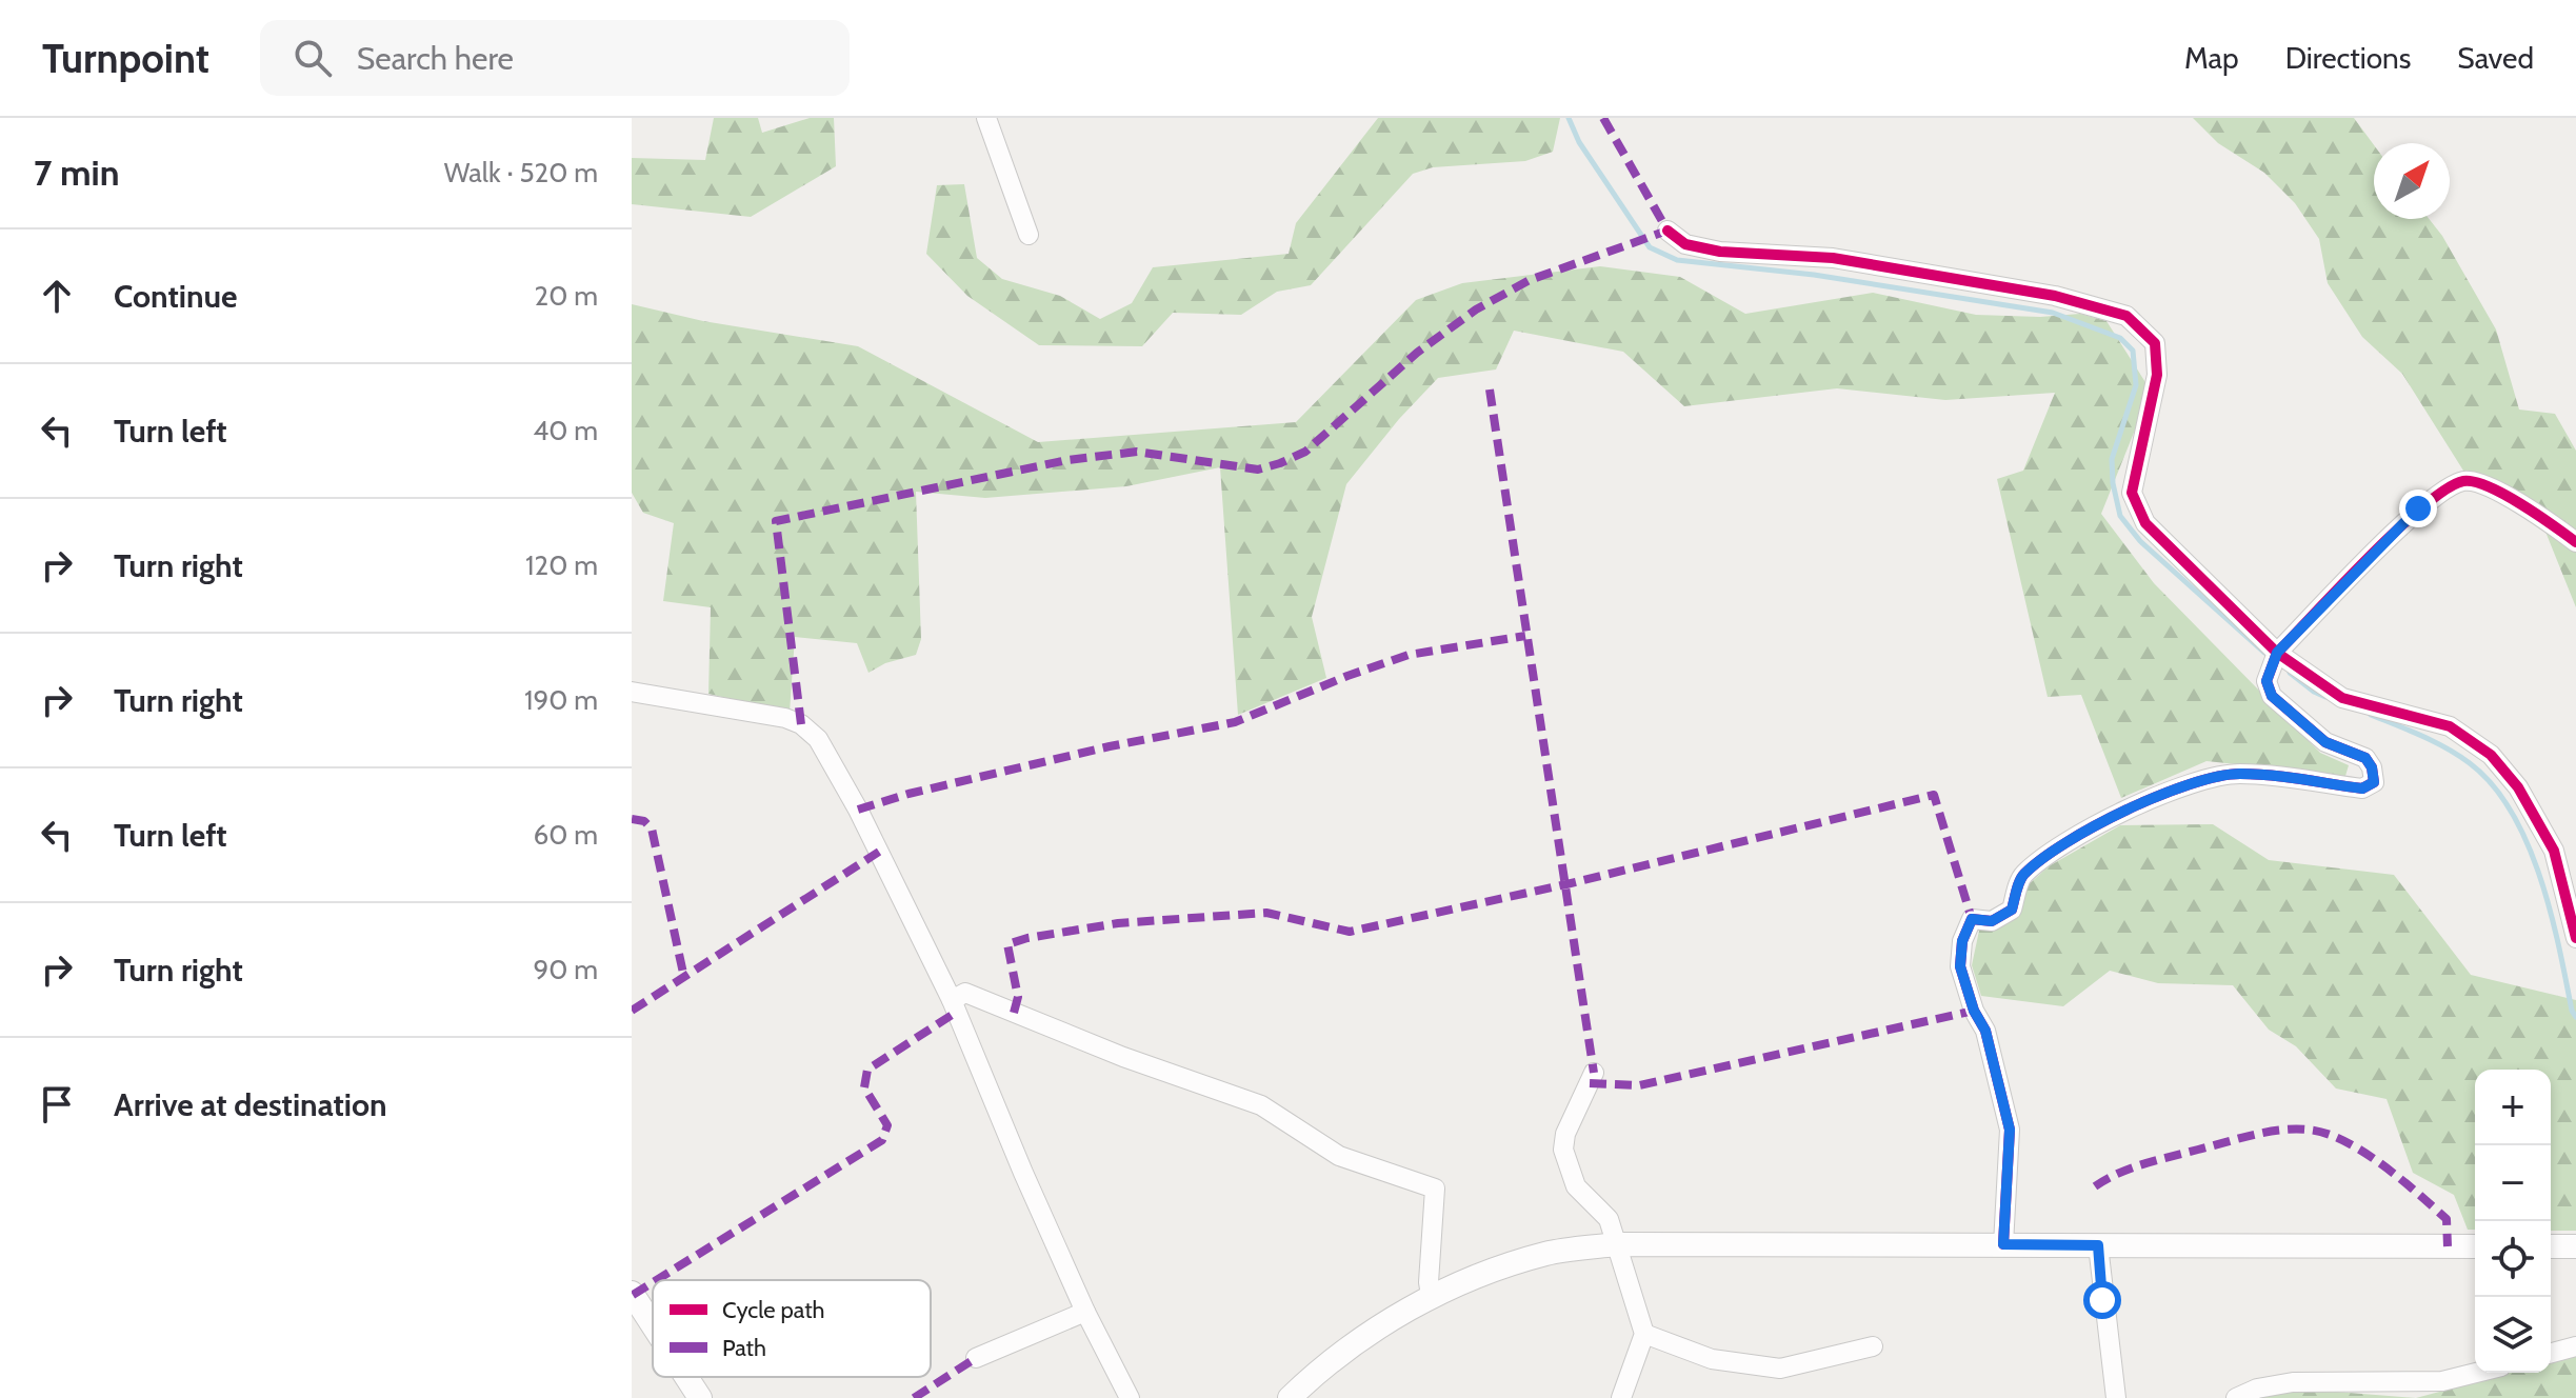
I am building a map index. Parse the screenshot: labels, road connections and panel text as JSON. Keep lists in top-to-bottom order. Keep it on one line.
{"legend":["Cycle path","Path"],"north":"top right","page":{"header":"Turnpoint","search":"Search here","nav":["Map","Directions","Saved"],"heading":["7 min","Walk · 520 m"],"list":[["Continue","20 m"],["Turn left","40 m"],["Turn right","120 m"],["Turn right","190 m"],["Turn left","60 m"],["Turn right","90 m"],"Arrive at destination"],"map_buttons":["+","−"]}}
